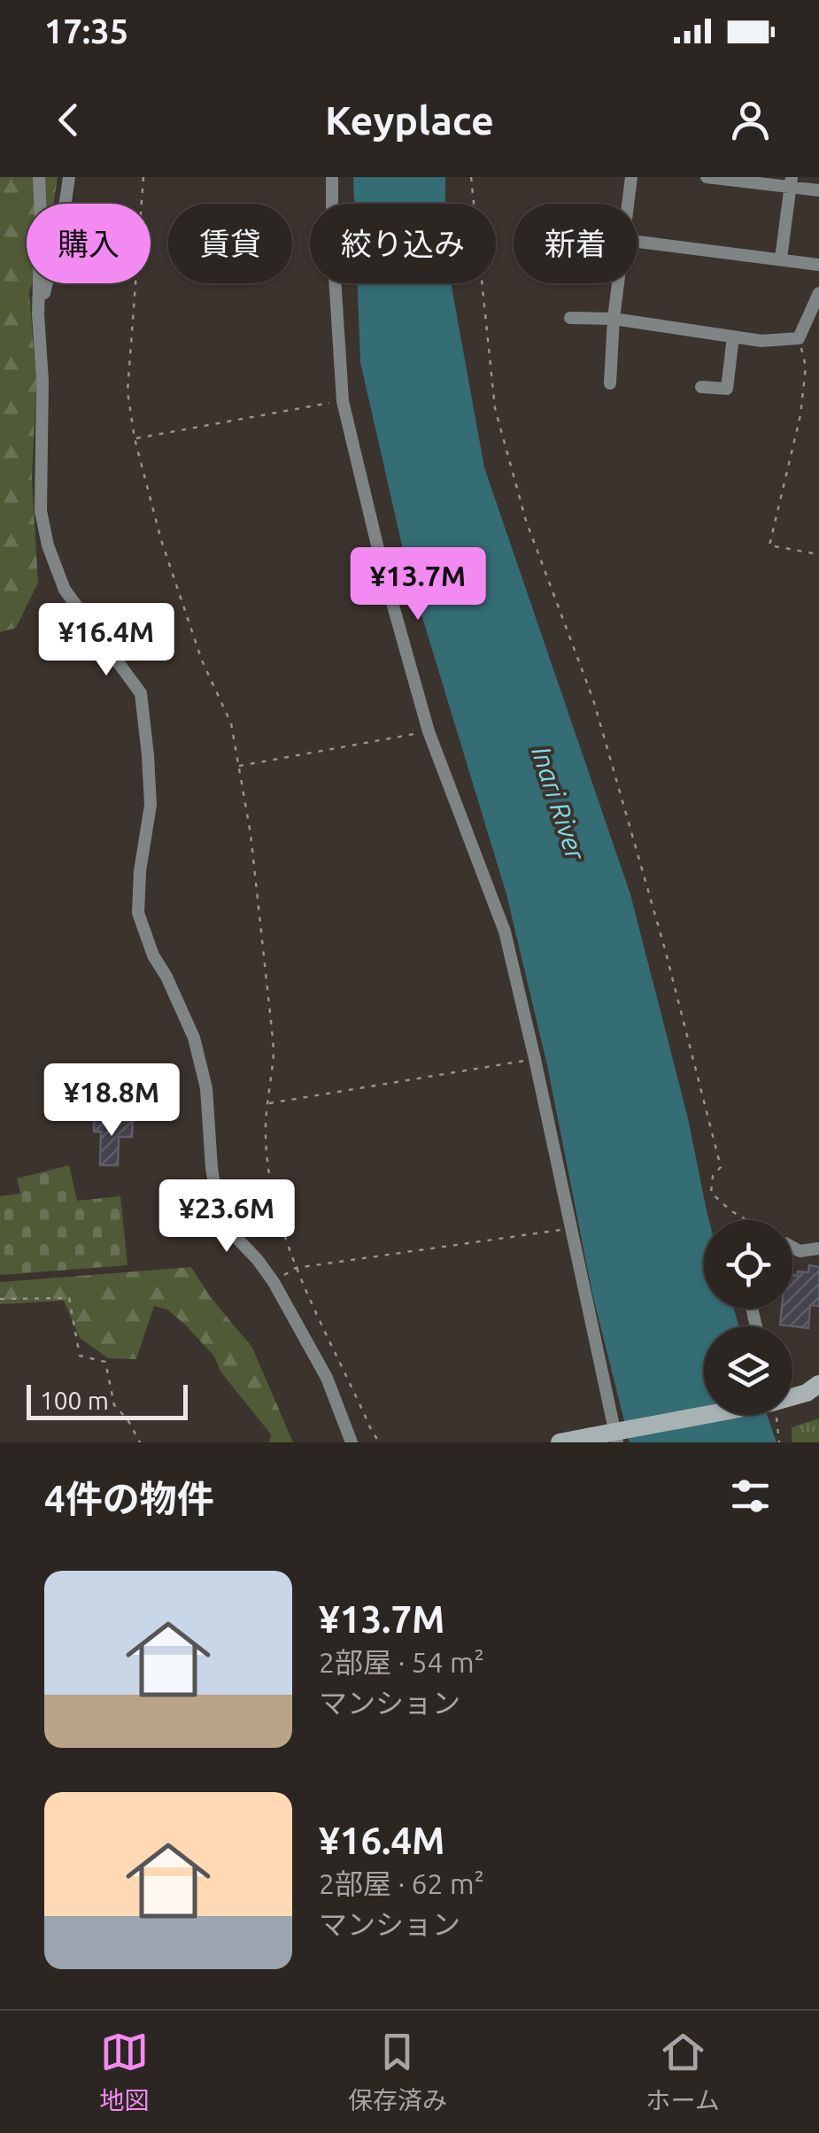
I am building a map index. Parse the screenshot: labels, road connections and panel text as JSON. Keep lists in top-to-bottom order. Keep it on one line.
{"water":["Inari River"],"scale_bar":"100 m","page":{"status":"17:35","header":"Keyplace","chip":["購入","賃貸","絞り込み","新着"],"price":["¥13.7M","¥16.4M","¥18.8M","¥23.6M"],"scale":"100 m","heading":"4件の物件","list":[{"name":"¥13.7M","note":"2部屋 · 54 m² · マンション"},{"name":"¥16.4M","note":"2部屋 · 62 m² · マンション"}],"tabs":["地図","保存済み","ホーム"]}}
